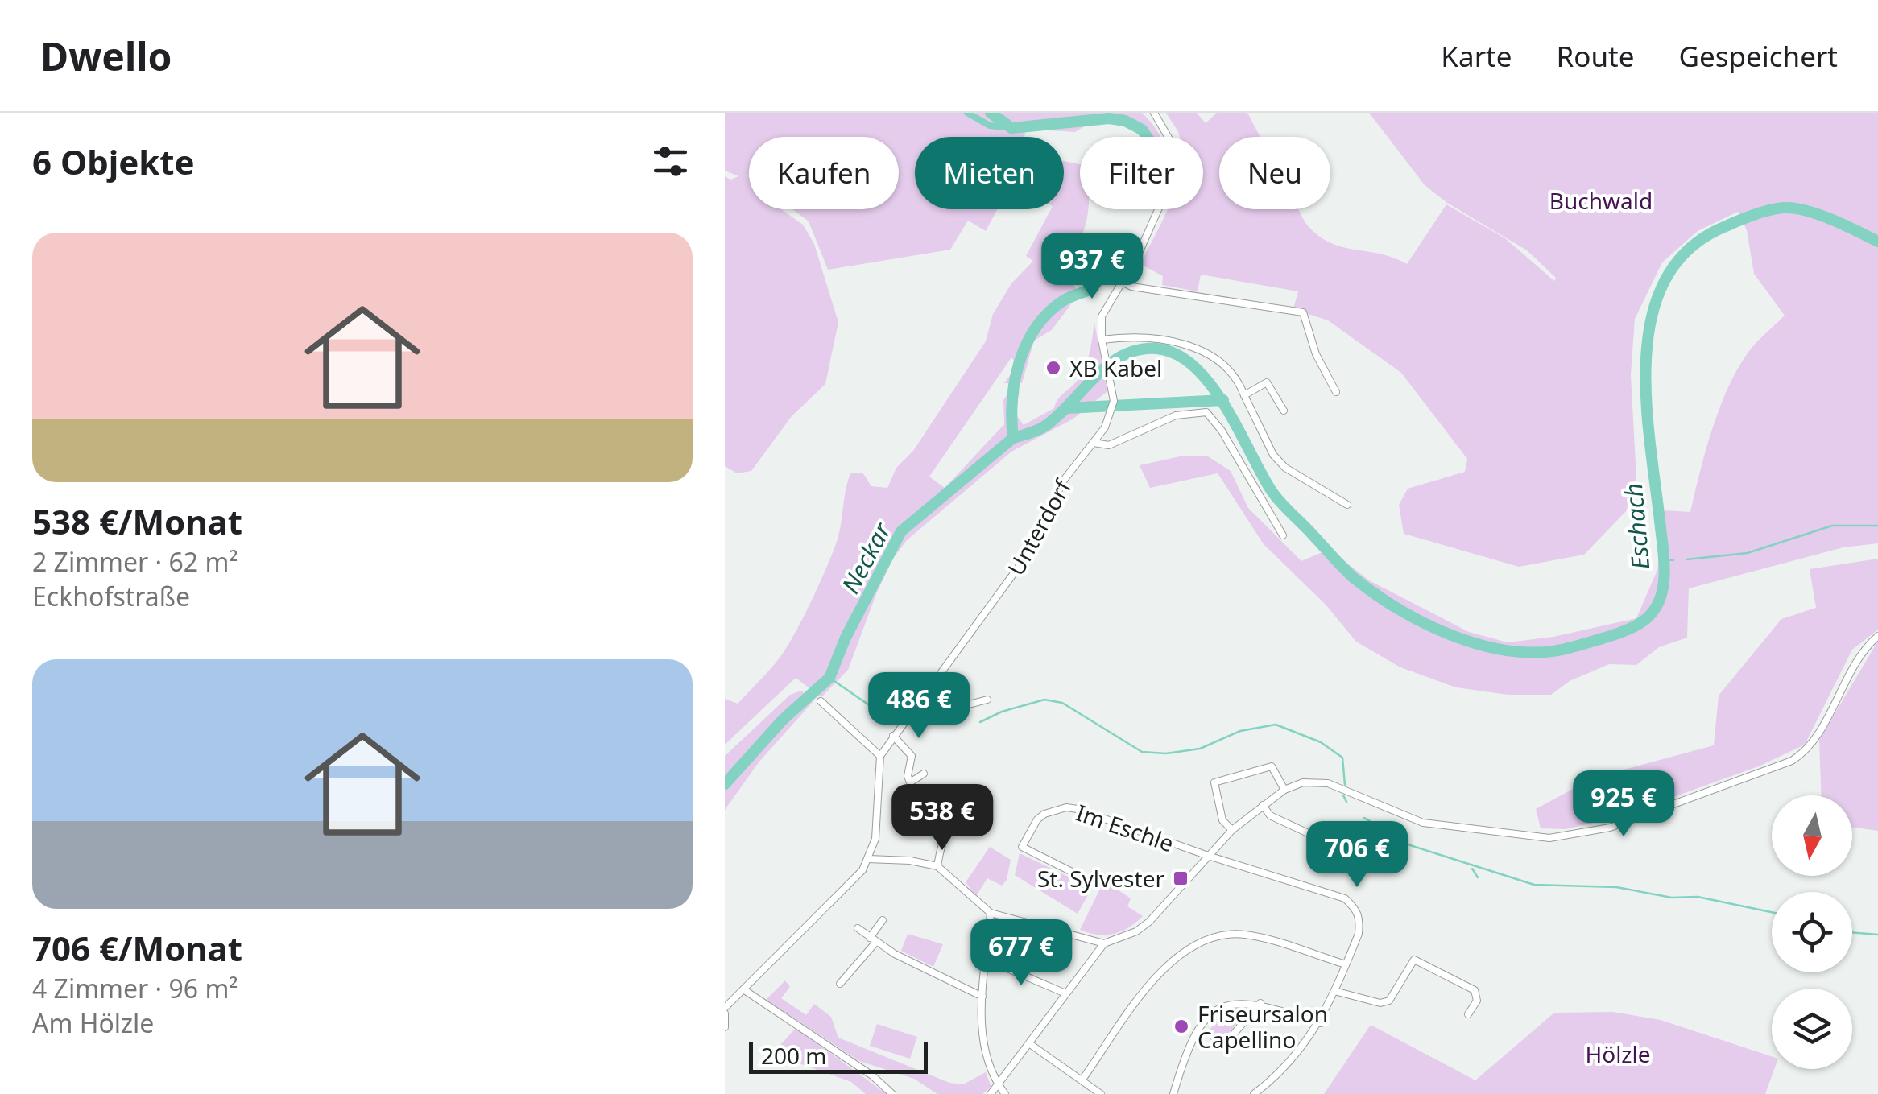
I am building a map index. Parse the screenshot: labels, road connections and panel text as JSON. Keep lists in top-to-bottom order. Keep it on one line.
{"streets":{"street":["Unterdorf","Im Eschle"]},"water":["Eschach","Neckar"],"parks":["Buchwald","Hölzle"],"places":{"other":["XB Kabel","Friseursalon Capellino"],"transit":["St. Sylvester"]},"scale_bar":"200 m","north":"bottom","page":{"header":"Dwello","nav":["Karte","Route","Gespeichert"],"heading":"6 Objekte","chip":["Kaufen","Mieten","Filter","Neu"],"list":[{"name":"538 €/Monat","note":"2 Zimmer · 62 m² · Eckhofstraße"},{"name":"706 €/Monat","note":"4 Zimmer · 96 m² · Am Hölzle"}],"price":["937 €","486 €","925 €","538 €","706 €","677 €"],"scale":"200 m"}}
